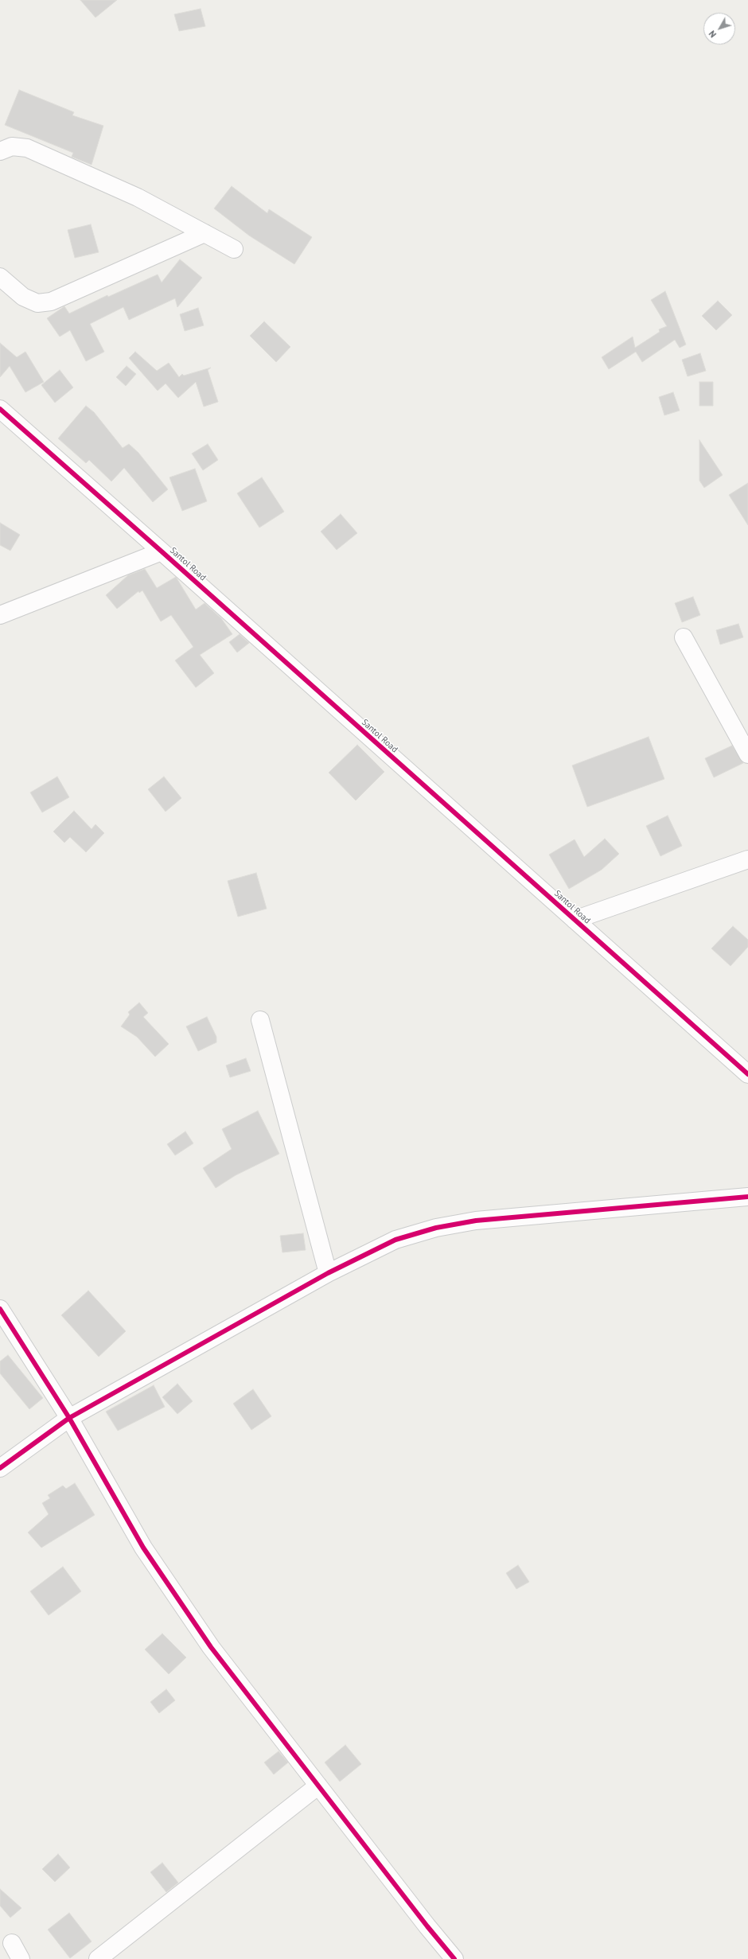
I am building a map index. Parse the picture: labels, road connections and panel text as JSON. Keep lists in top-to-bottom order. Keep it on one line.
{"streets":{"street":["Santol Road"]},"north":"bottom left"}
